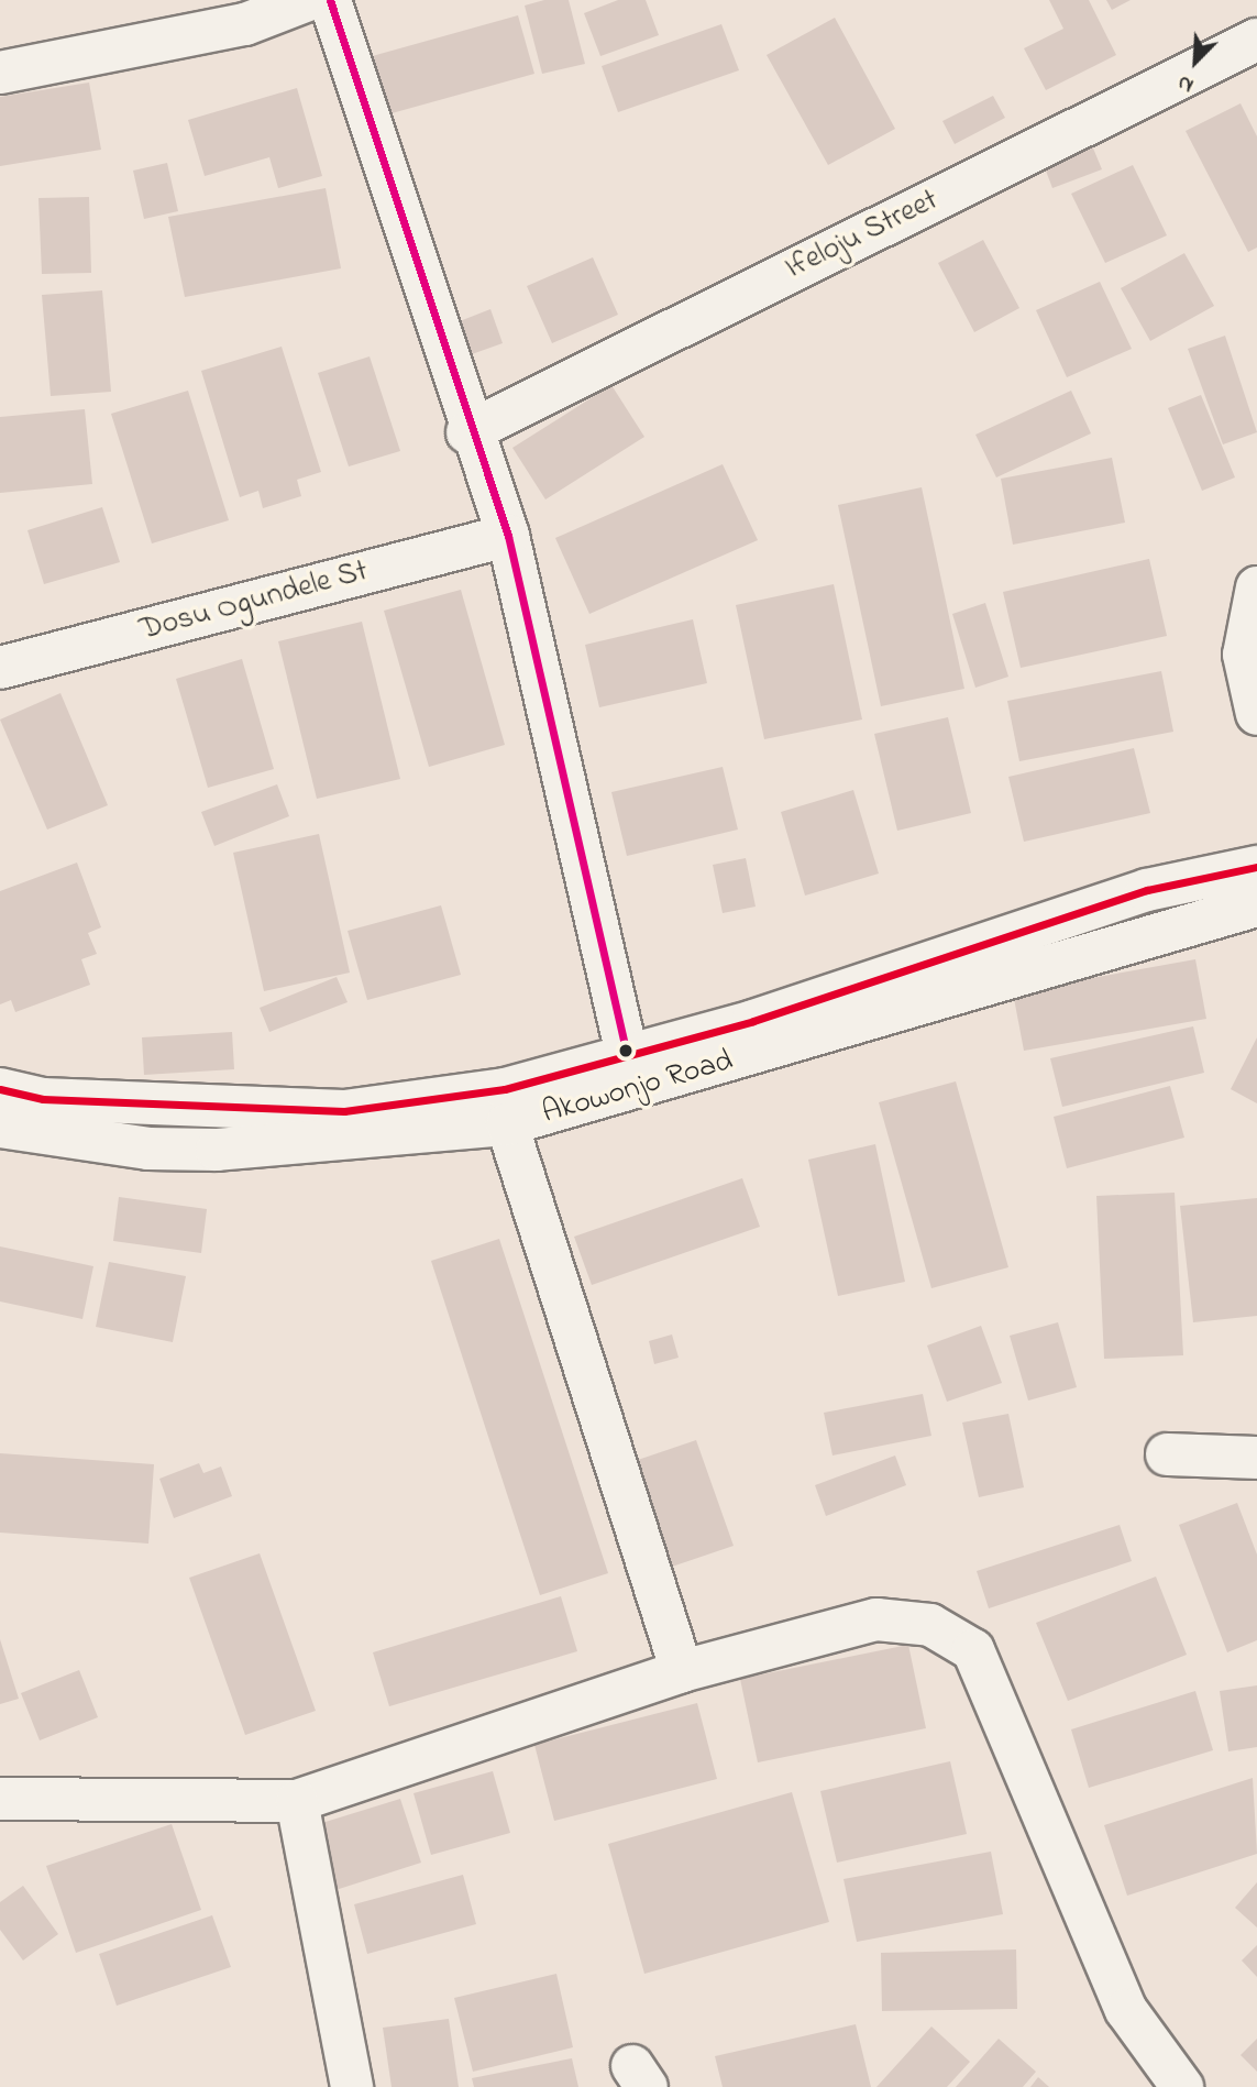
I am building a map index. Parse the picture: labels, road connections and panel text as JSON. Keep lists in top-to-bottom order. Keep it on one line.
{"streets":{"street":["Ifeloju Street","Dosu Ogundele St","Akowonjo Road"]},"north":"bottom left"}
